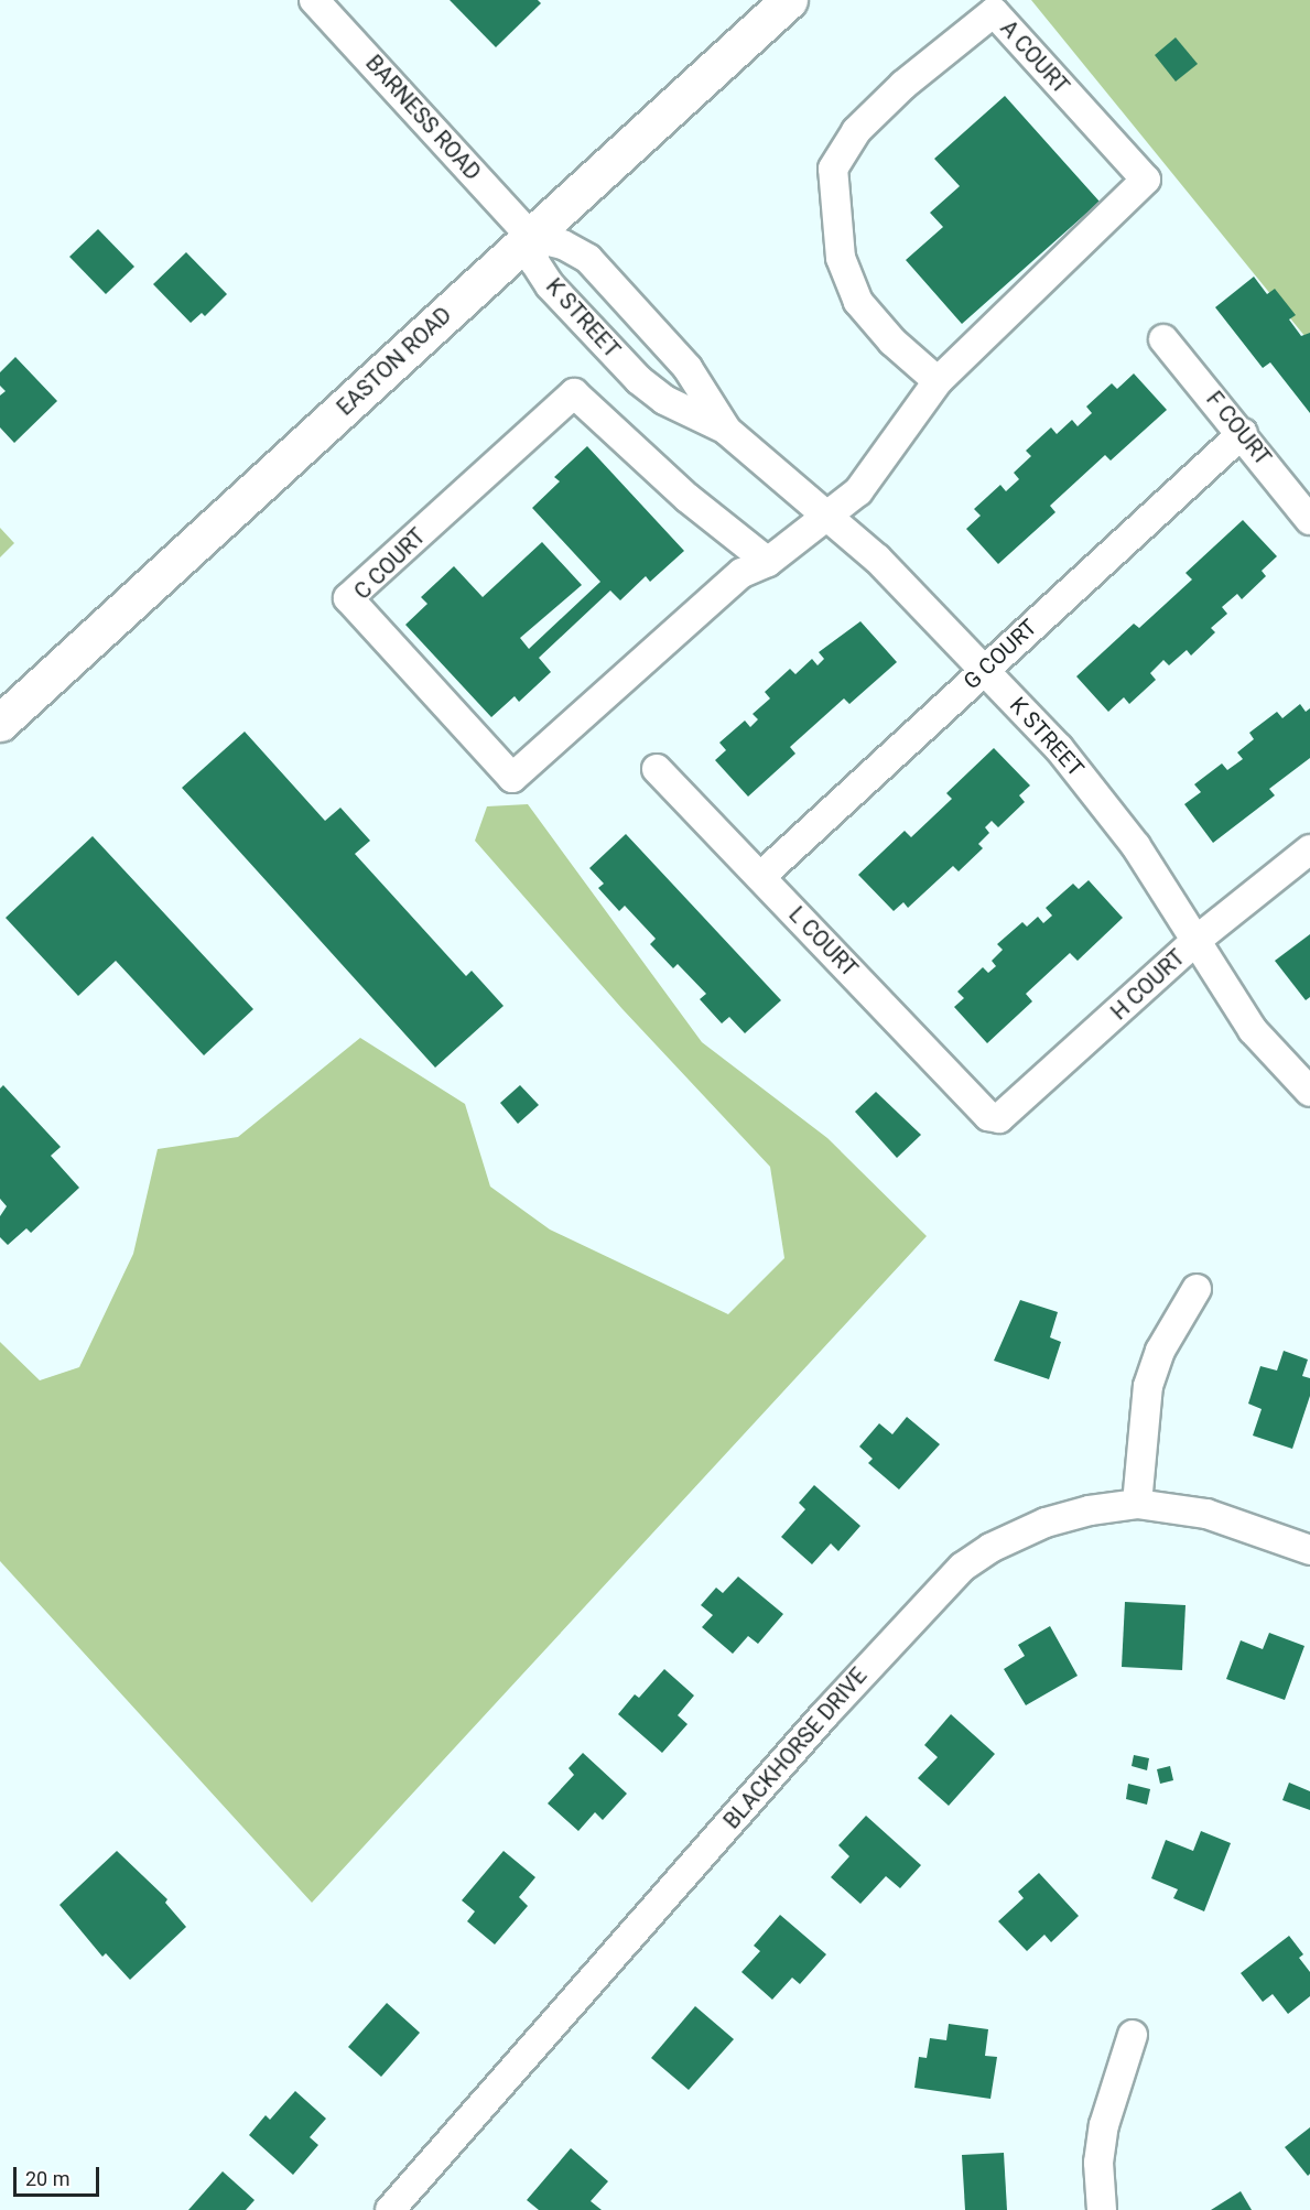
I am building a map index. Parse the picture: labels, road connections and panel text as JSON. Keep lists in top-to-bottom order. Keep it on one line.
{"streets":{"highway":["EASTON ROAD"],"street":["A COURT","BARNESS ROAD","K STREET","F COURT","C COURT","G COURT","L COURT","H COURT","BLACKHORSE DRIVE"]},"crossings":[["A COURT","K STREET"],["A COURT","C COURT"],["BARNESS ROAD","K STREET"],["BARNESS ROAD","EASTON ROAD"],["K STREET","EASTON ROAD"],["K STREET","C COURT"],["K STREET","G COURT"],["K STREET","H COURT"],["F COURT","G COURT"],["G COURT","L COURT"],["L COURT","H COURT"]],"scale_bar":"20 m"}
